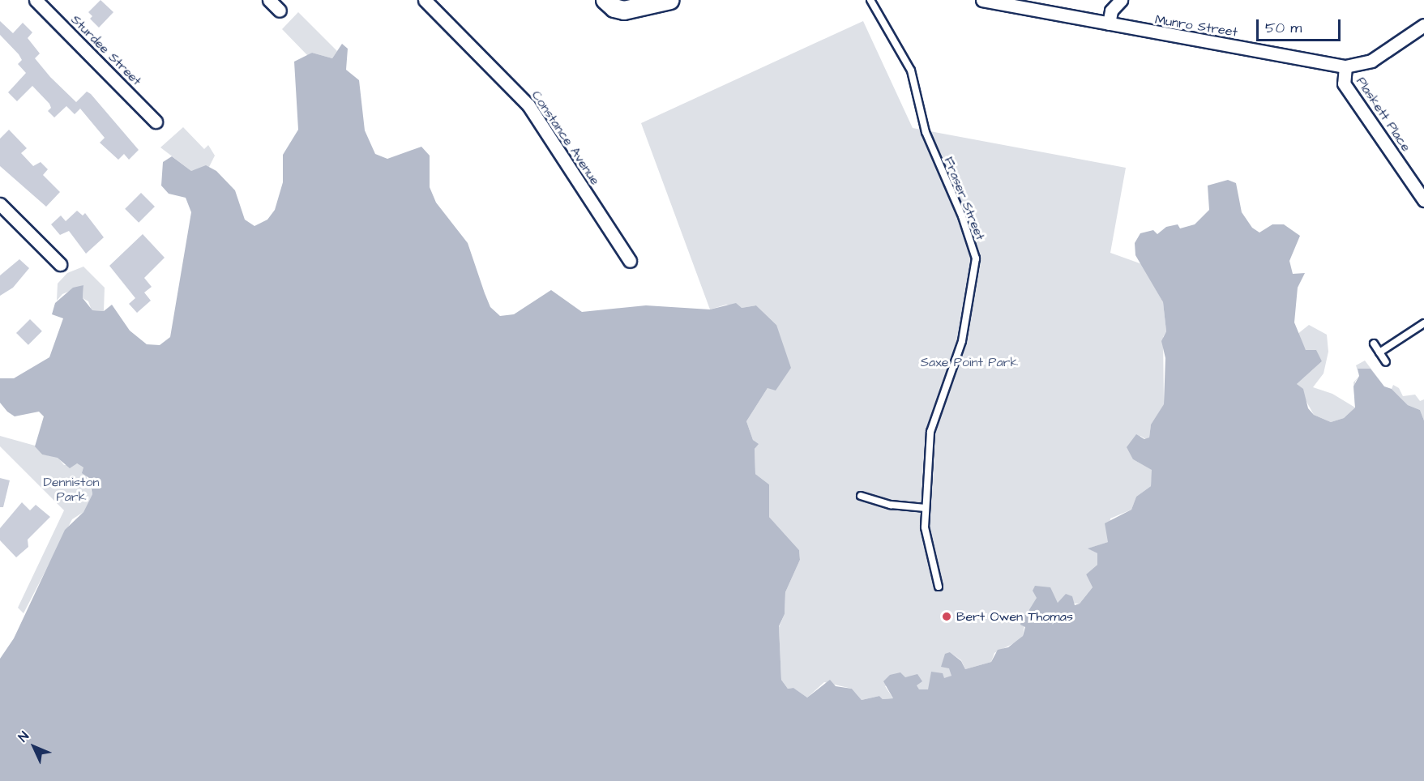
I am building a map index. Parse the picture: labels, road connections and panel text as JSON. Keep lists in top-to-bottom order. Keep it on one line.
{"streets":{"street":["Munro Street","Sturdee Street","Plaskett Place","Constance Avenue"],"lane":["Fraser Street"]},"crossings":[["Munro Street","Plaskett Place"]],"parks":["Saxe Point Park","Denniston Park"],"places":["Bert Owen Thomas"],"scale_bar":"50 m","north":"top left"}
